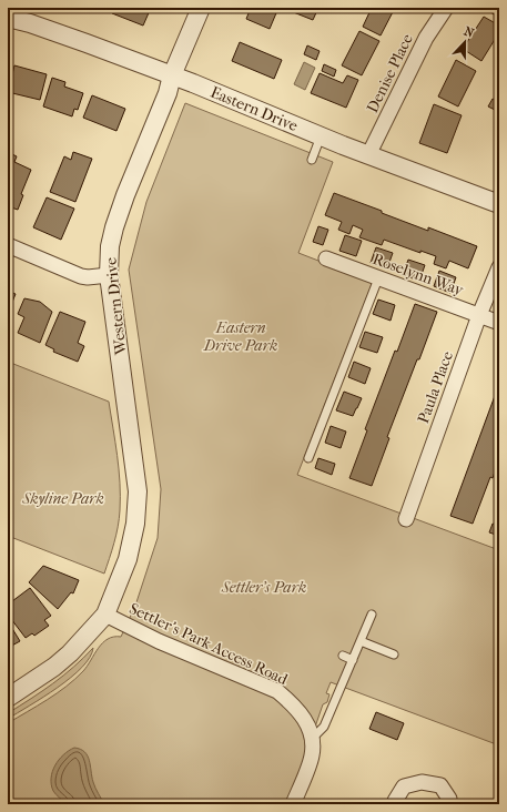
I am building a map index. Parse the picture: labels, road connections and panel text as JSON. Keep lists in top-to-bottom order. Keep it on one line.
{"streets":{"street":["Denise Place","Eastern Drive","Roselynn Way","Western Drive","Paula Place","Settler's Park Access Road"]},"crossings":[["Denise Place","Eastern Drive"],["Eastern Drive","Western Drive"],["Roselynn Way","Paula Place"],["Western Drive","Settler's Park Access Road"]],"parks":["Eastern Drive Park","Skyline Park","Settler's Park"],"north":"top"}
